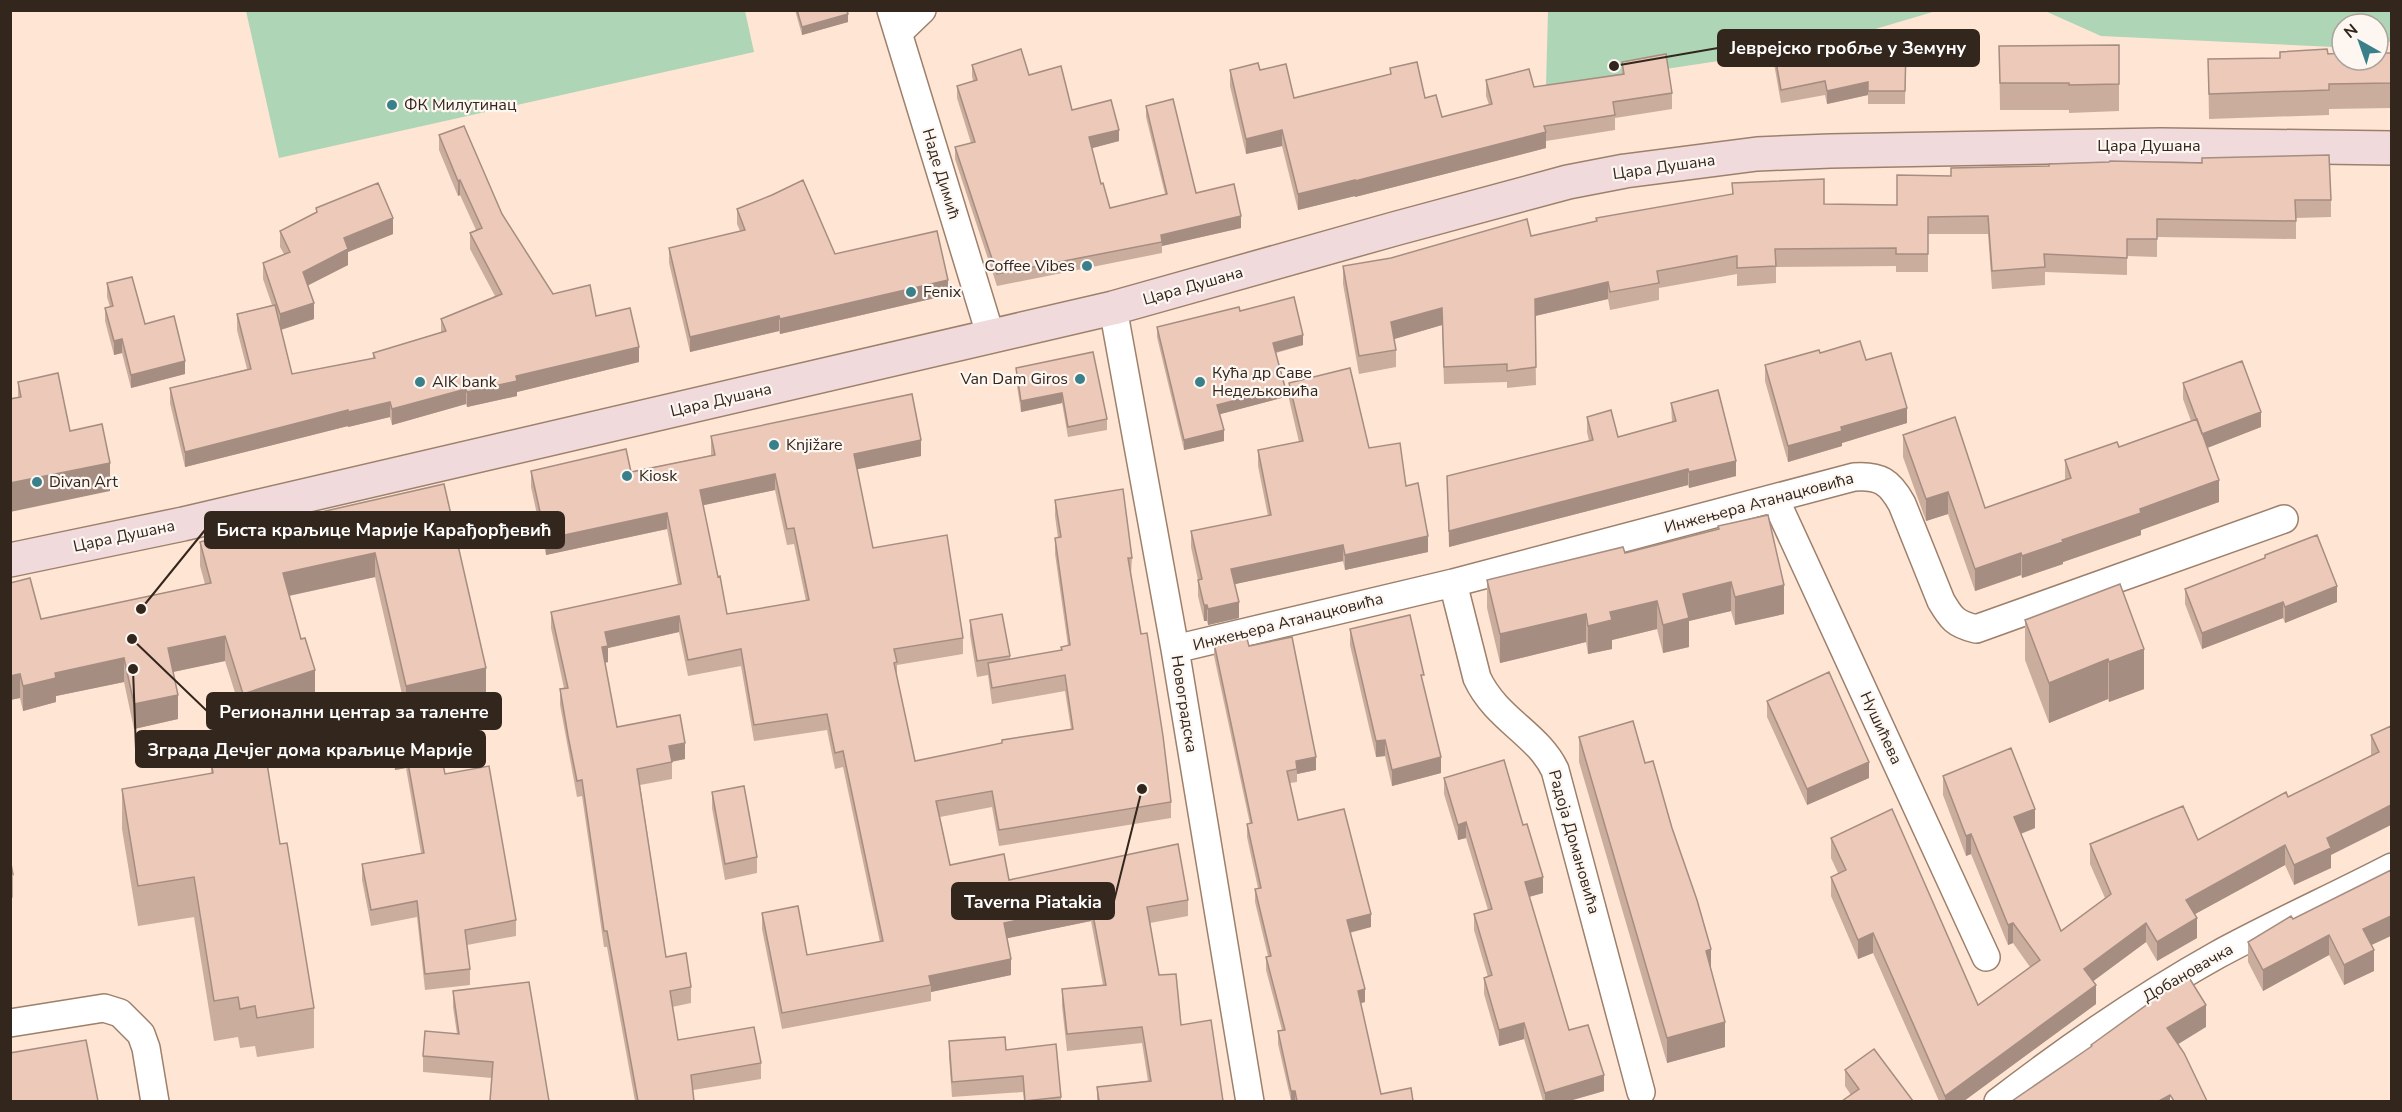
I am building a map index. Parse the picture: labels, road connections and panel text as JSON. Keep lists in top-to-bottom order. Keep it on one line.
{"streets":{"main road":["Цара Душана"],"street":["Наде Димић","Инжењера Атанацковића","Новоградска","Нушићева","Радоја Домановића","Добановачка"]},"crossings":[["Цара Душана","Наде Димић"],["Цара Душана","Новоградска"],["Инжењера Атанацковића","Новоградска"],["Инжењера Атанацковића","Нушићева"],["Инжењера Атанацковића","Радоја Домановића"]],"places":["Јеврејско гробље у Земуну","ФК Милутинац","Coffee Vibes","Fenix","Van Dam Giros","AIK bank","Кућа др Саве Недељковића","Knjižare","Kiosk","Divan Art","Биста краљице Марије Карађорђевић","Регионални центар за таленте","Зграда Дечјег дома краљице Марије","Taverna Piatakia"],"north":"top left"}
